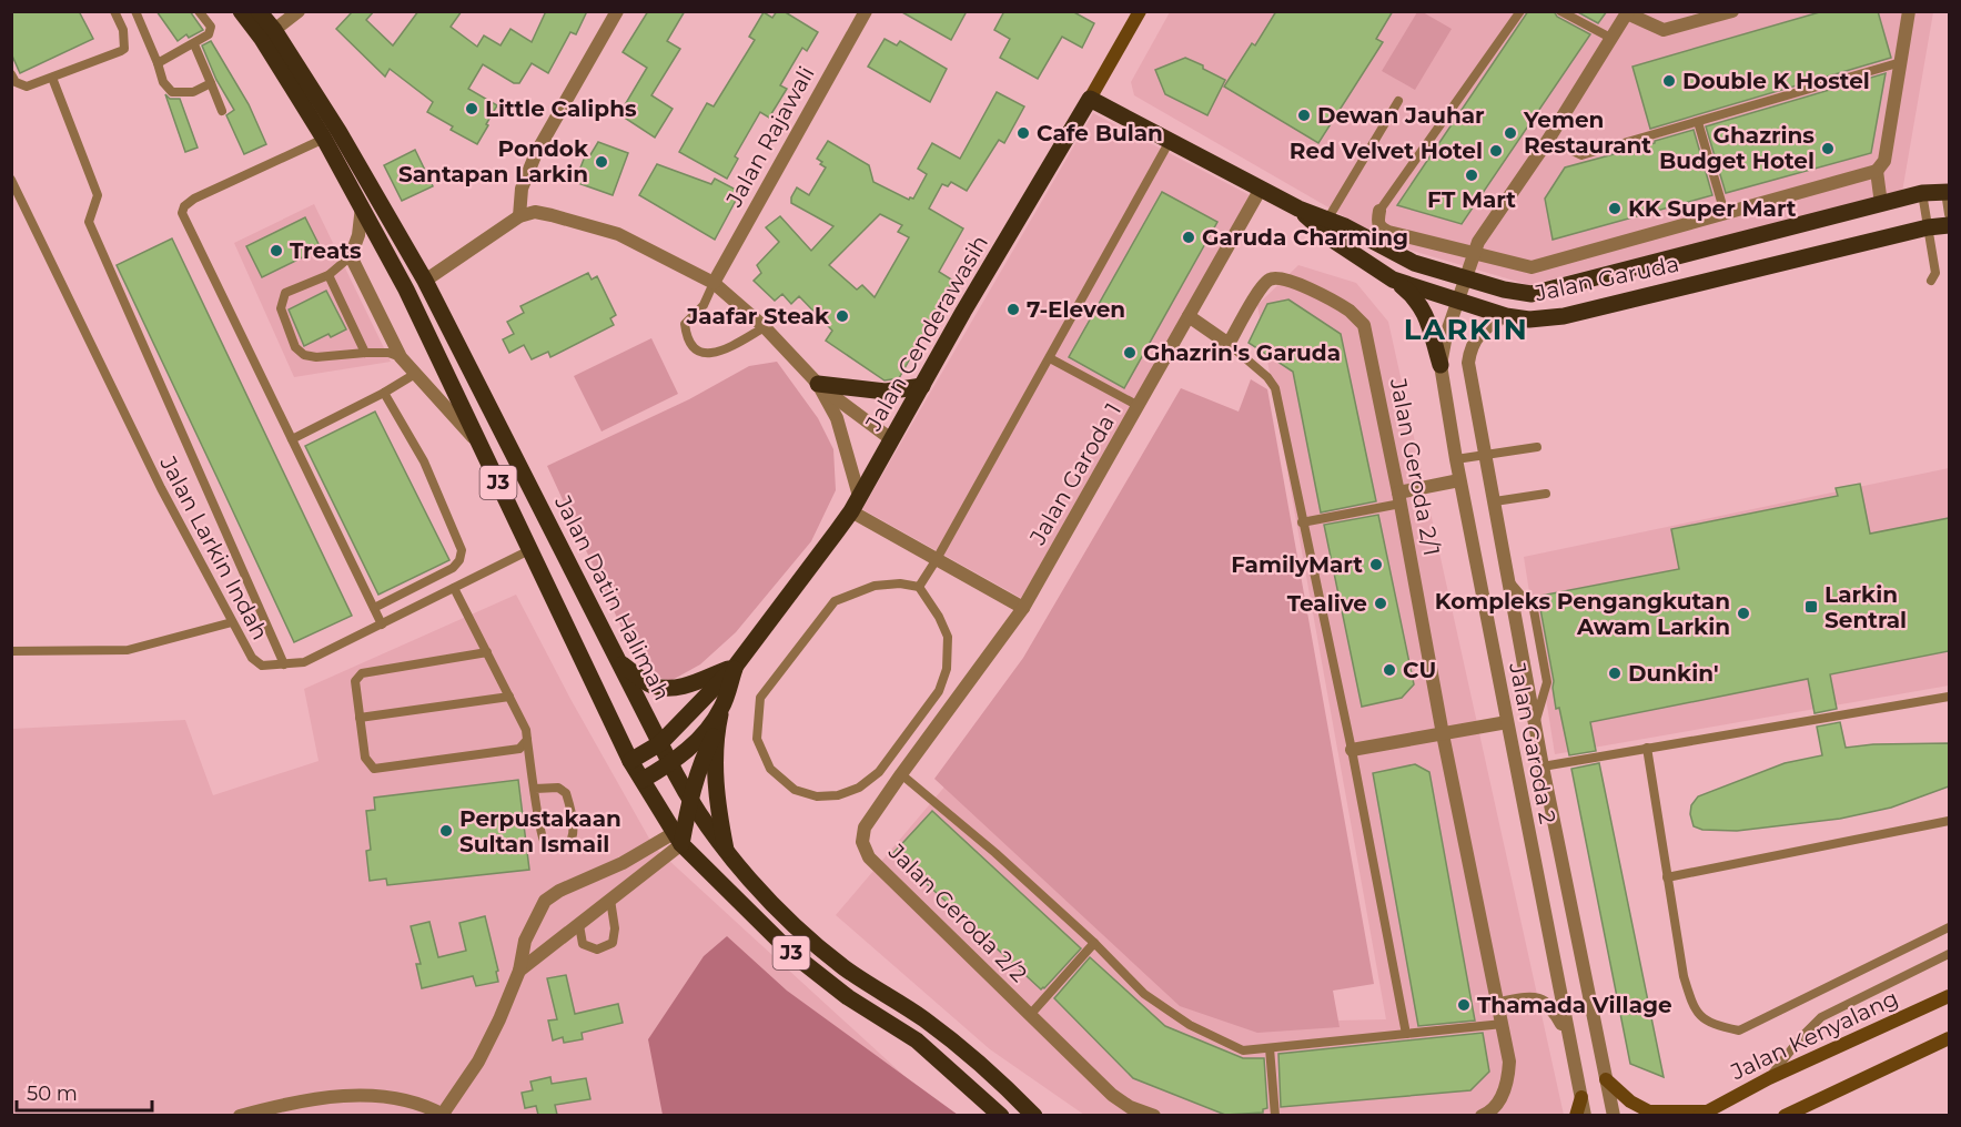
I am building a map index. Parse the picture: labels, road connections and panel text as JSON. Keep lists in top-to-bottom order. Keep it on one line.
{"streets":{"main road":["Jalan Garuda","Jalan Cenderawasih","J3","Jalan Datin Halimah"],"street":["Jalan Rajawali","Jalan Geroda 2/1","Jalan Garoda 1","Jalan Garoda 2","Jalan Geroda 2/2","Jalan Kenyalang"],"lane":["Jalan Larkin Indah"]},"crossings":[["Jalan Garuda","Jalan Cenderawasih"],["Jalan Garuda","Jalan Garoda 1"],["Jalan Garuda","Jalan Garoda 2"],["Jalan Cenderawasih","J3"],["Jalan Cenderawasih","Jalan Datin Halimah"],["Jalan Garoda 1","Jalan Geroda 2/2"],["J3","Jalan Larkin Indah"]],"districts":["LARKIN"],"places":{"other":["Double K Hostel","Little Caliphs","Dewan Jauhar","Cafe Bulan","Yemen Restaurant","Ghazrins Budget Hotel","Red Velvet Hotel","Pondok Santapan Larkin","FT Mart","KK Super Mart","Garuda Charming","Treats","7-Eleven","Jaafar Steak","Ghazrin's Garuda","FamilyMart","Tealive","Kompleks Pengangkutan Awam Larkin","CU","Dunkin'","Perpustakaan Sultan Ismail","Thamada Village"],"transit":["Larkin Sentral"]},"scale_bar":"50 m"}
